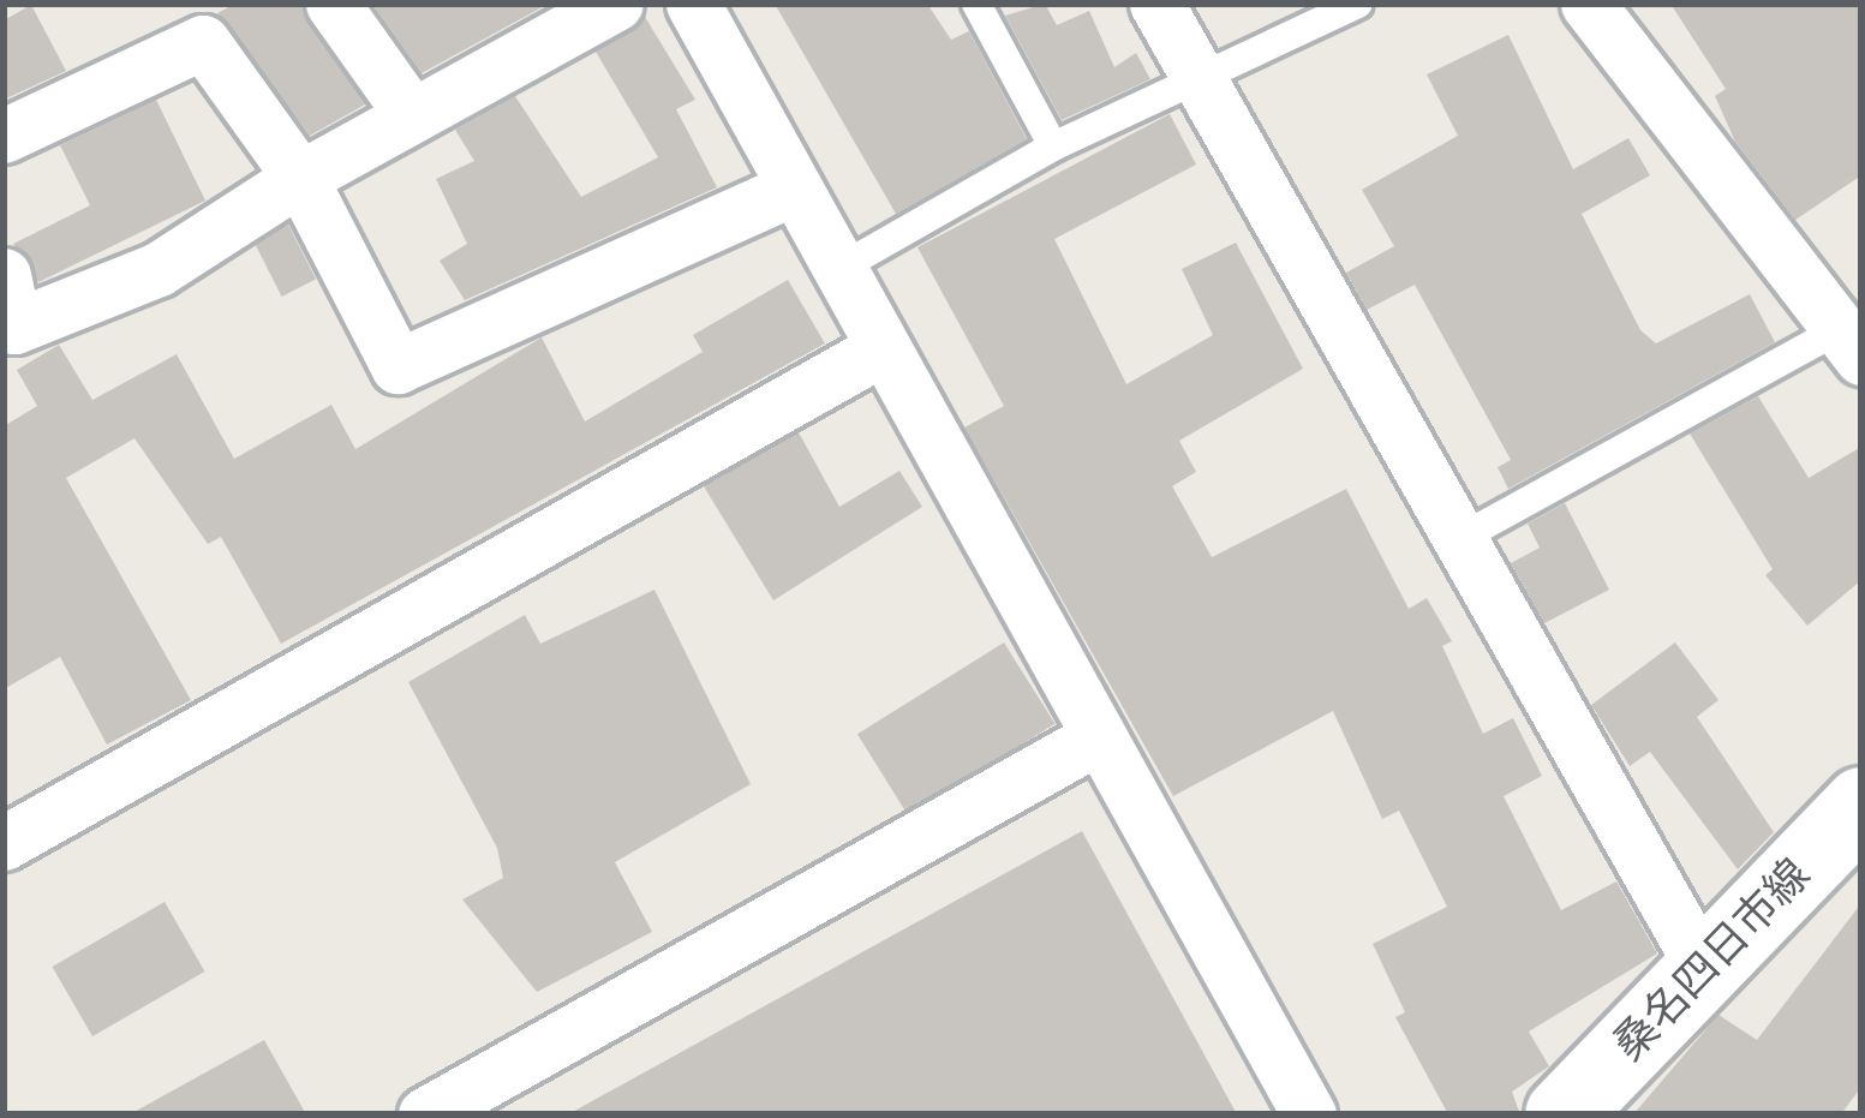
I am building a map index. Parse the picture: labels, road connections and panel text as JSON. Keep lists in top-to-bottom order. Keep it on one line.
{"streets":{"main road":["桑名四日市線"]}}
